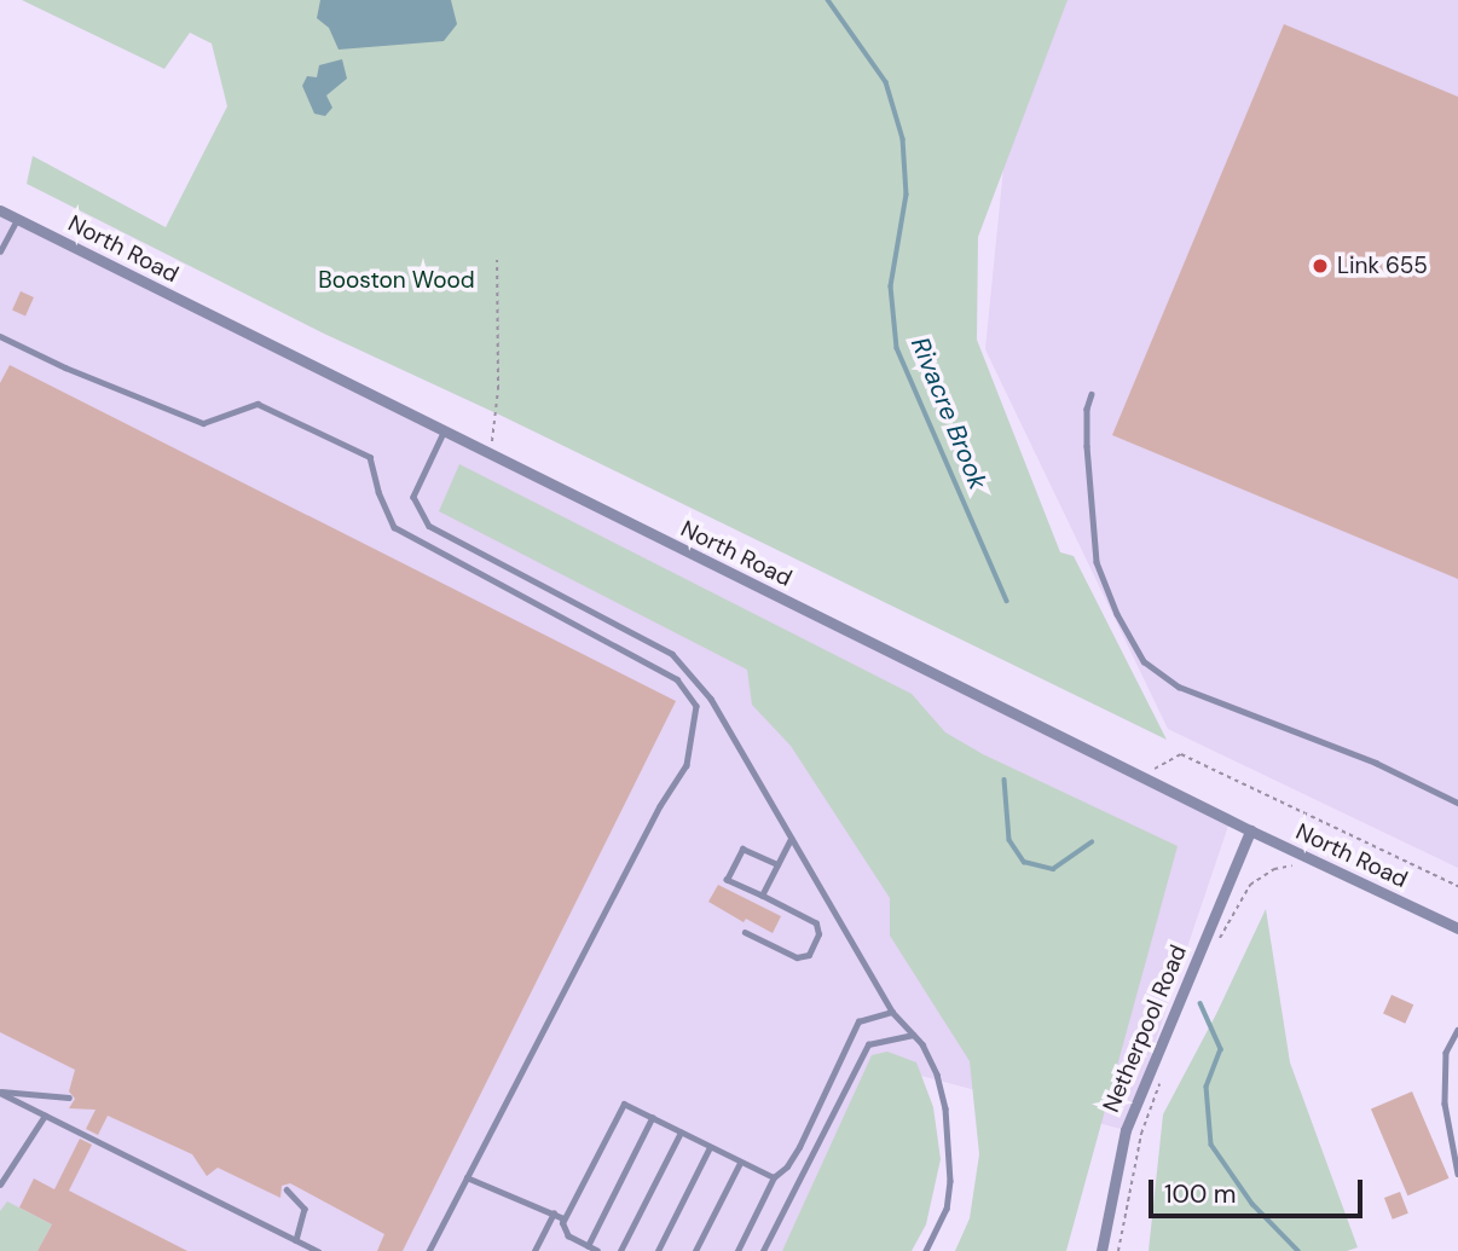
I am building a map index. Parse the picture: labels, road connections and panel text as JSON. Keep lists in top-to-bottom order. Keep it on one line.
{"streets":{"street":["North Road","Netherpool Road"]},"crossings":[["North Road","Netherpool Road"]],"water":["Rivacre Brook"],"parks":["Booston Wood"],"places":["Link 655"],"scale_bar":"100 m"}
